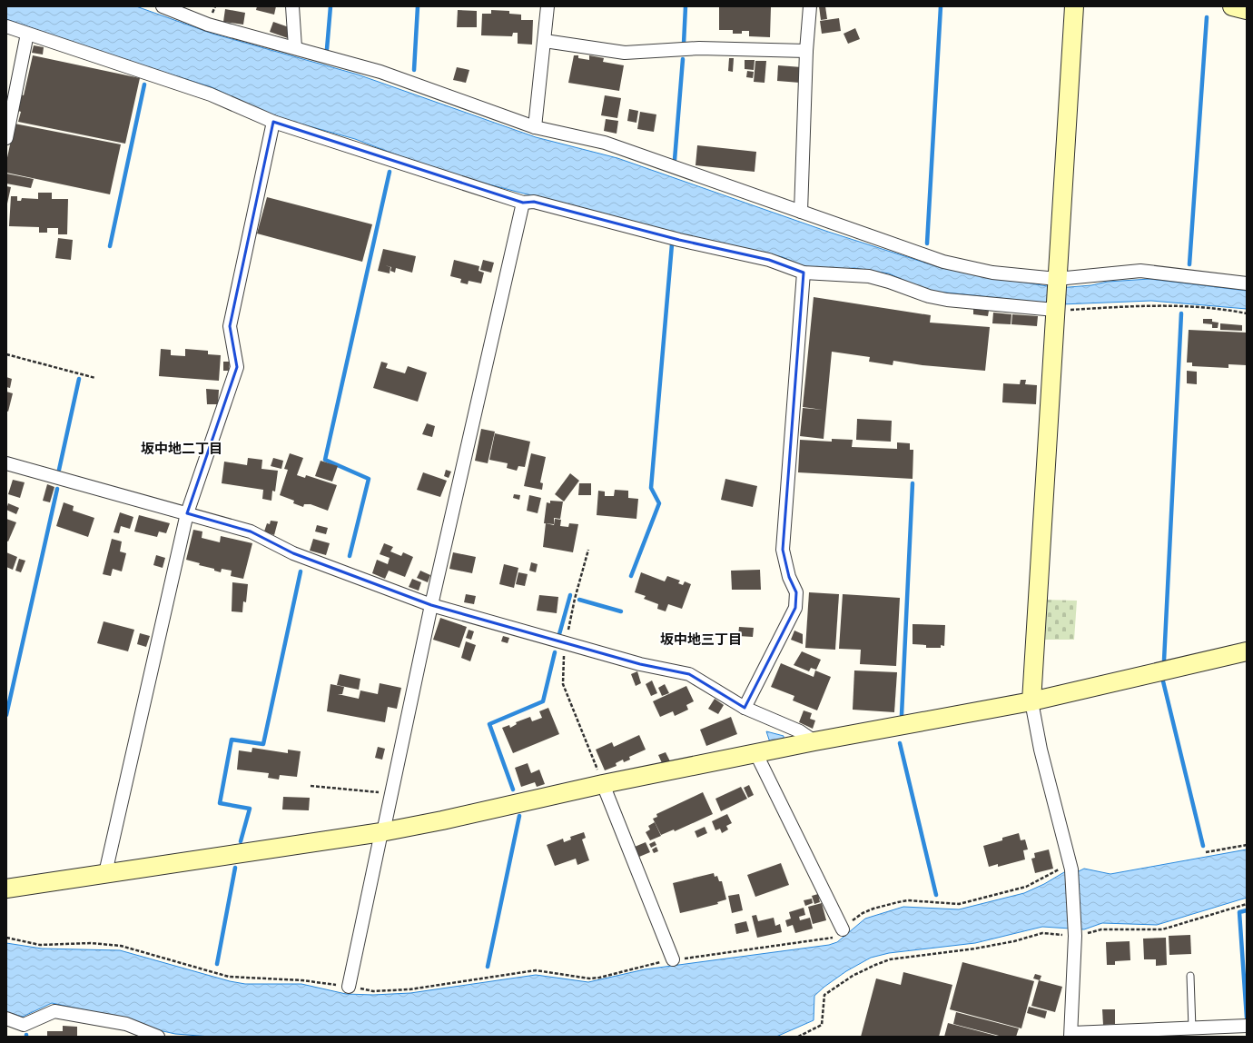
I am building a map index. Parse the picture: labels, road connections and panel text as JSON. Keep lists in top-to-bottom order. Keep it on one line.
{"districts":["坂中地二丁目","坂中地三丁目"]}
